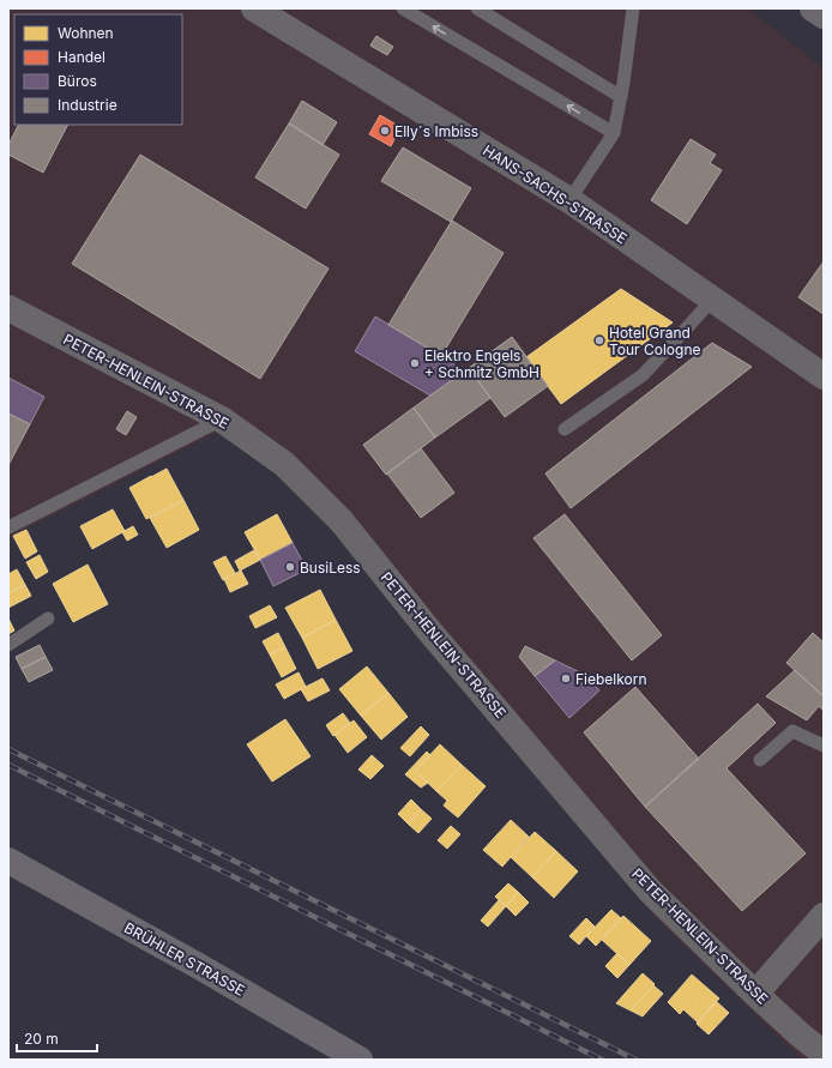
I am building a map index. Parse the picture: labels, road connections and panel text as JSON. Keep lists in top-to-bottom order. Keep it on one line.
{"streets":{"main road":["BRÜHLER STRASSE"],"street":["HANS-SACHS-STRASSE","PETER-HENLEIN-STRASSE"]},"places":["Elly´s Imbiss","Hotel Grand Tour Cologne","Elektro Engels + Schmitz GmbH","BusiLess","Fiebelkorn"],"legend":["Wohnen","Handel","Büros","Industrie"],"scale_bar":"20 m"}
